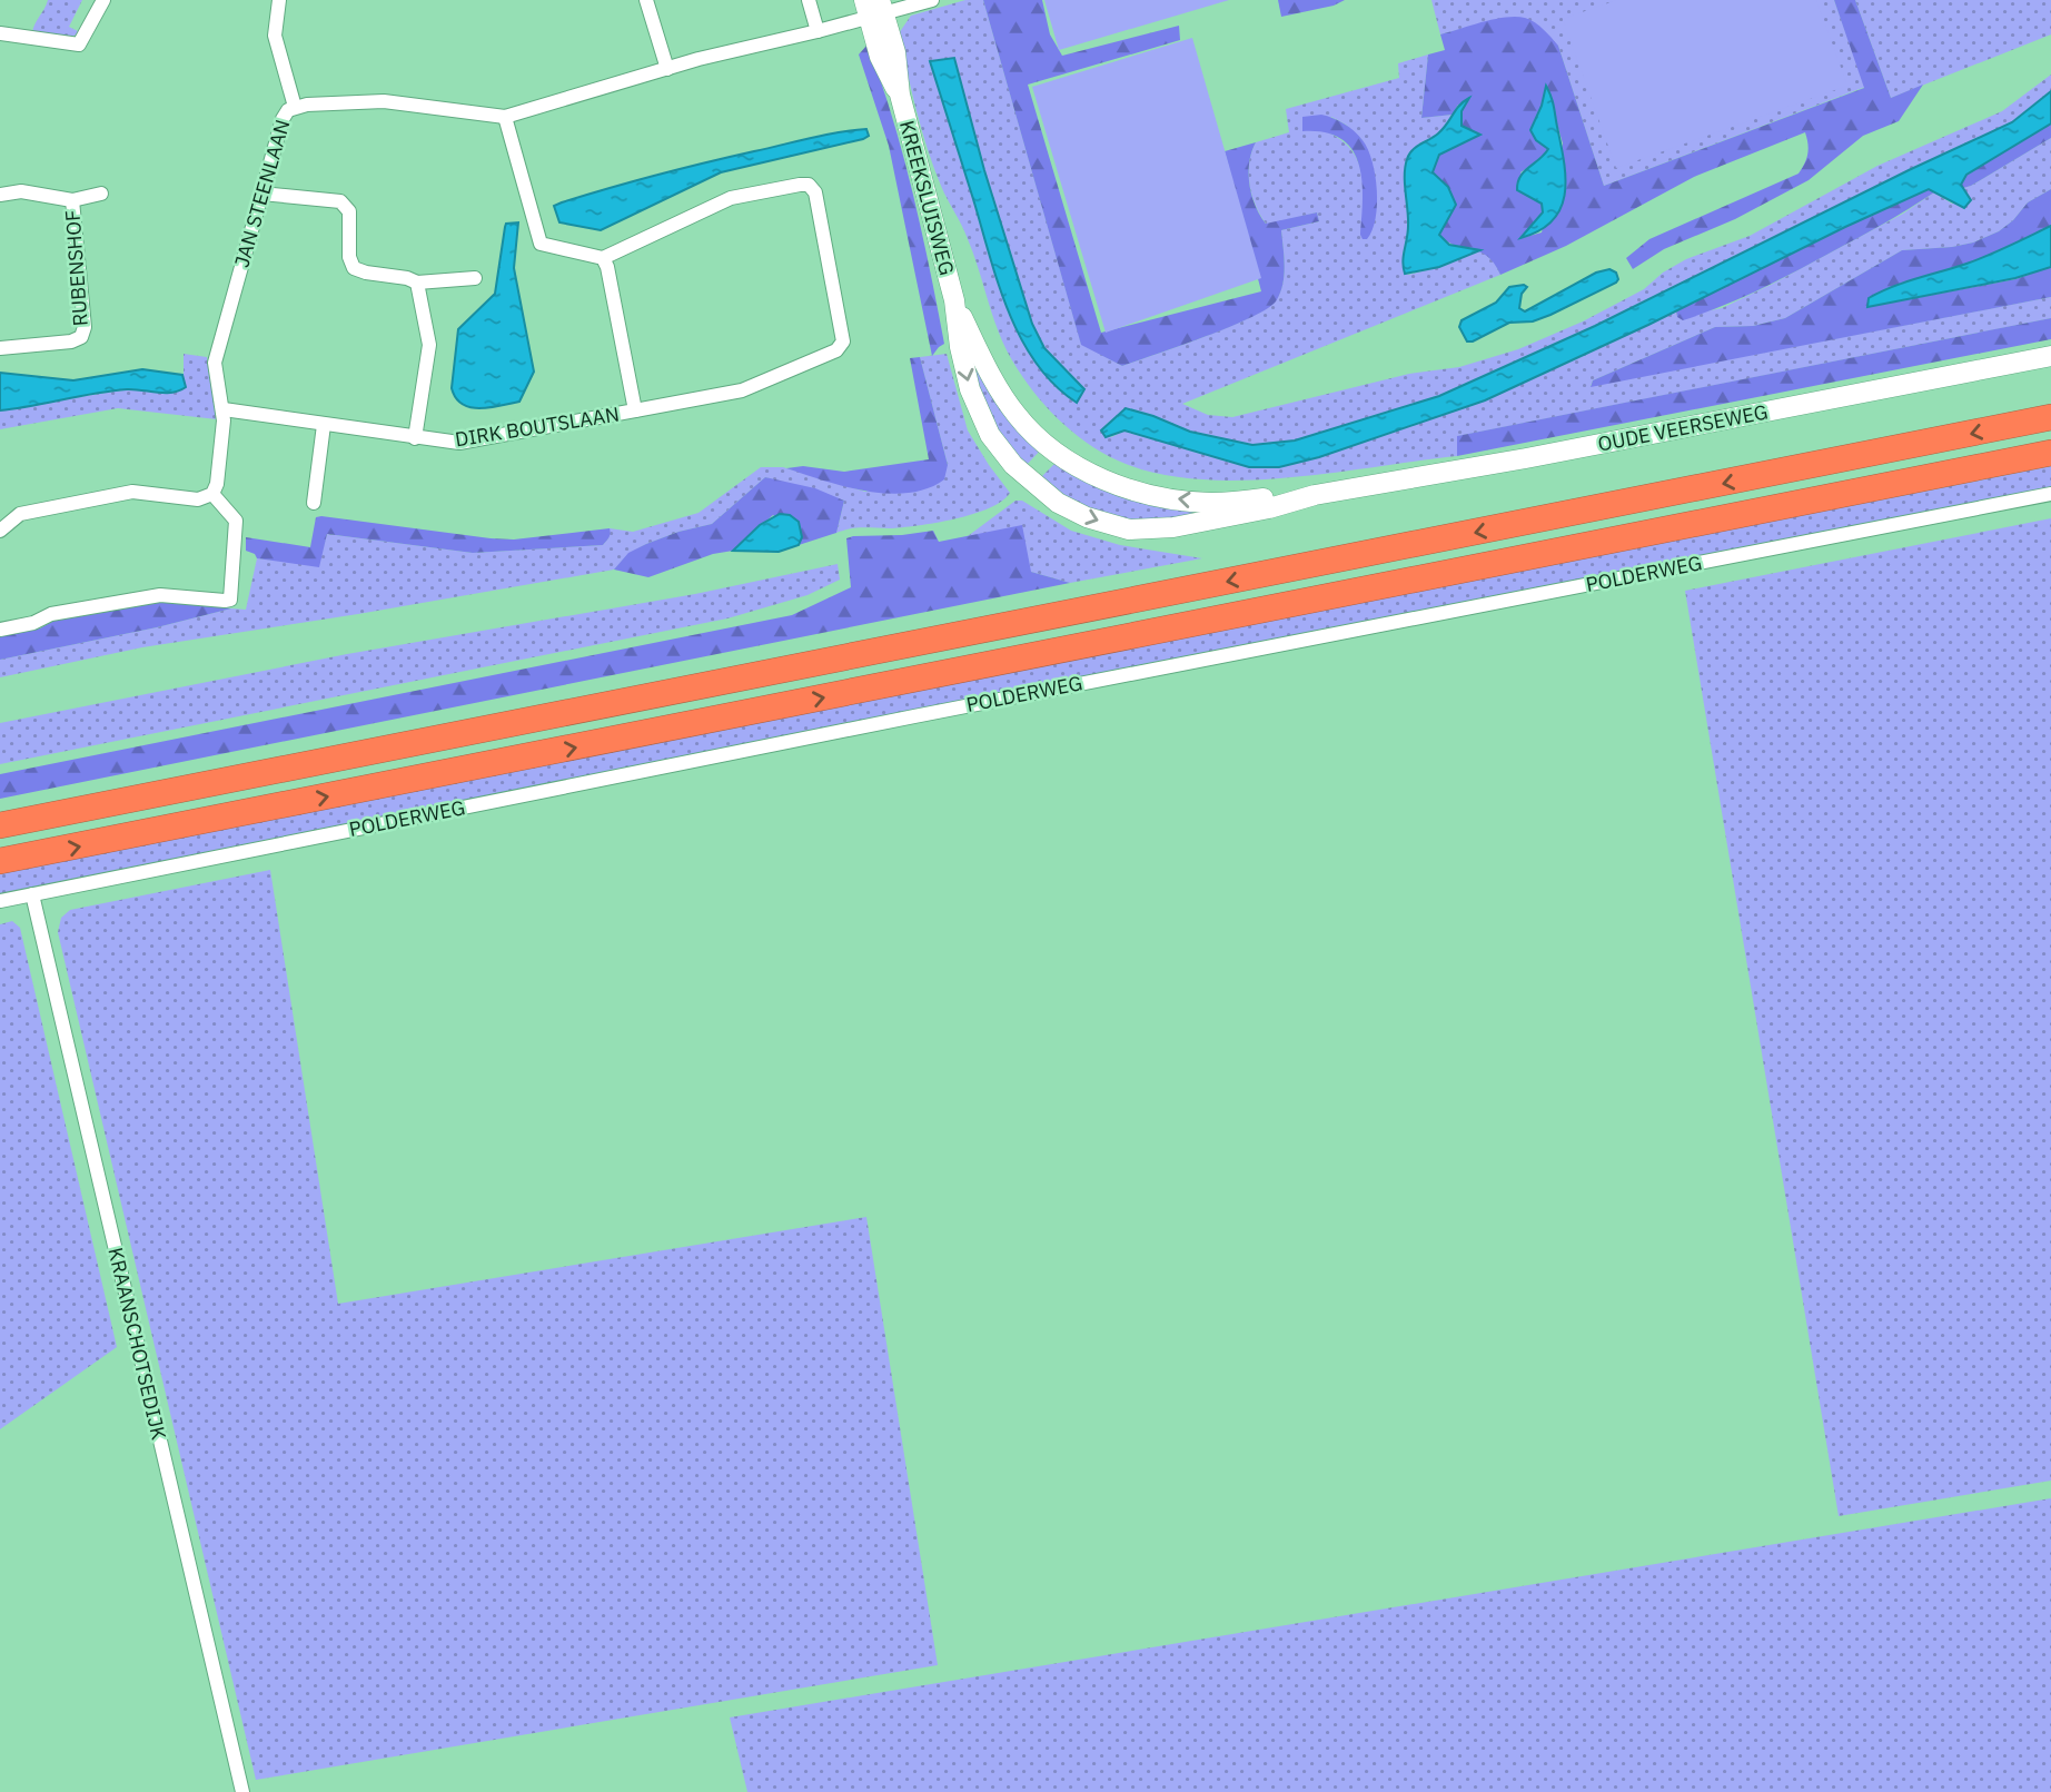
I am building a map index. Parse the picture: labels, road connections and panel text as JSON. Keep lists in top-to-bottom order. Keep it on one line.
{"streets":{"street":["JAN STEENLAAN","KREEKSLUISWEG","RUBENSHOF","DIRK BOUTSLAAN","OUDE VEERSEWEG","POLDERWEG","KRAANSCHOTSEDIJK"]},"crossings":[["JAN STEENLAAN","KREEKSLUISWEG"],["JAN STEENLAAN","DIRK BOUTSLAAN"],["KREEKSLUISWEG","OUDE VEERSEWEG"],["POLDERWEG","KRAANSCHOTSEDIJK"]]}
